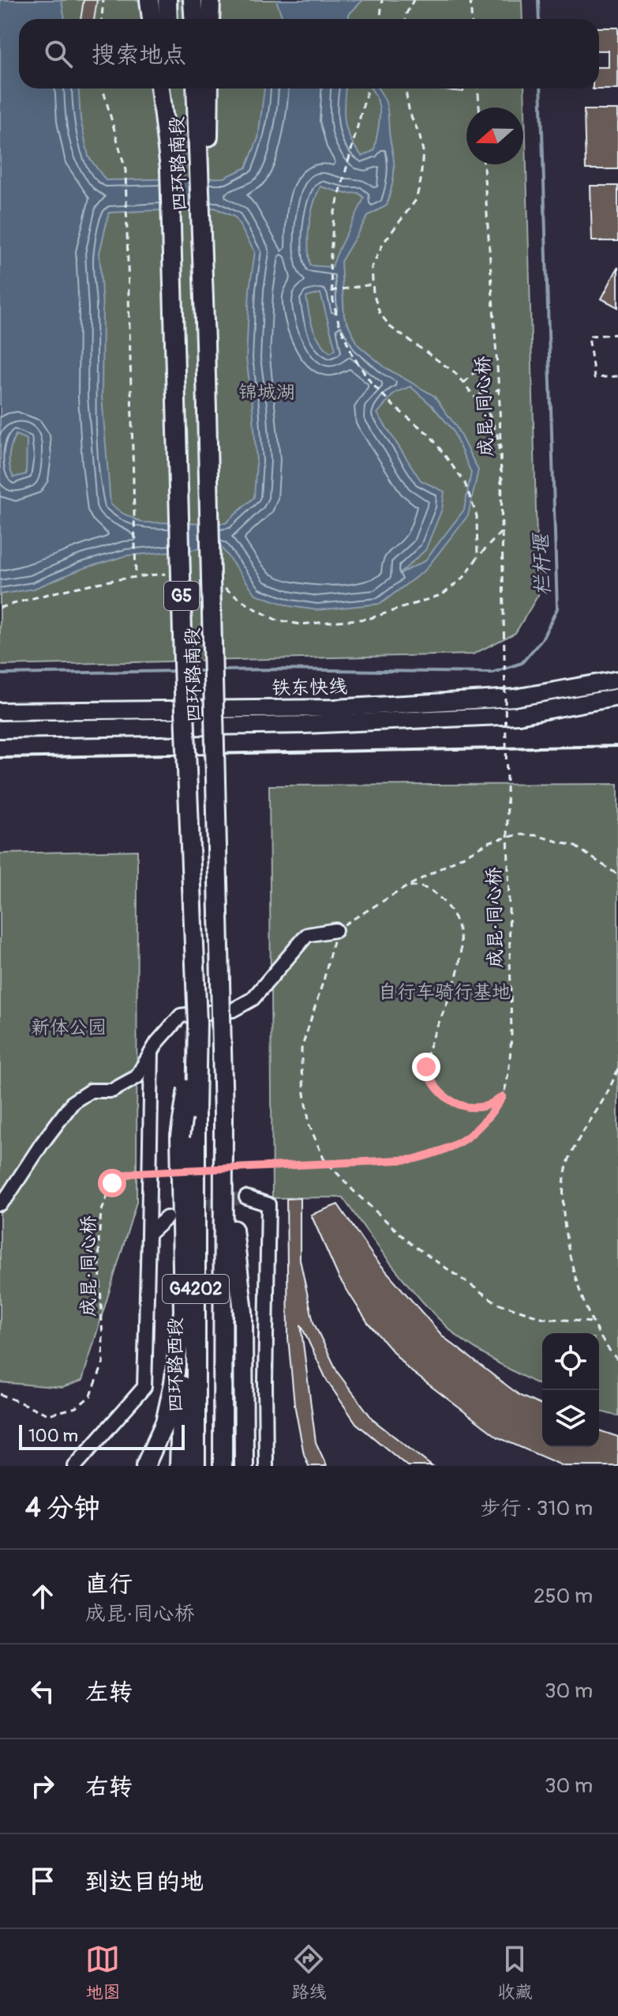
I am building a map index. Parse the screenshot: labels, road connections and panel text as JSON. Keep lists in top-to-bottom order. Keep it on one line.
{"streets":{"highway":["四环路南段","G5","G4202","四环路西段"],"main road":["铁东快线"],"path":["成昆·同心桥"]},"crossings":[["四环路南段","G5"],["四环路南段","G4202"],["四环路南段","四环路西段"],["G5","G4202"]],"water":["栏杆堰"],"parks":["锦城湖","自行车骑行基地","新体公园"],"scale_bar":"100 m","north":"left","page":{"search":"搜索地点","scale":"100 m","heading":["4 分钟","步行 · 310 m"],"list":[["直行","成昆·同心桥","250 m"],["左转","30 m"],["右转","30 m"],"到达目的地"],"nav":["地图","路线","收藏"]}}
